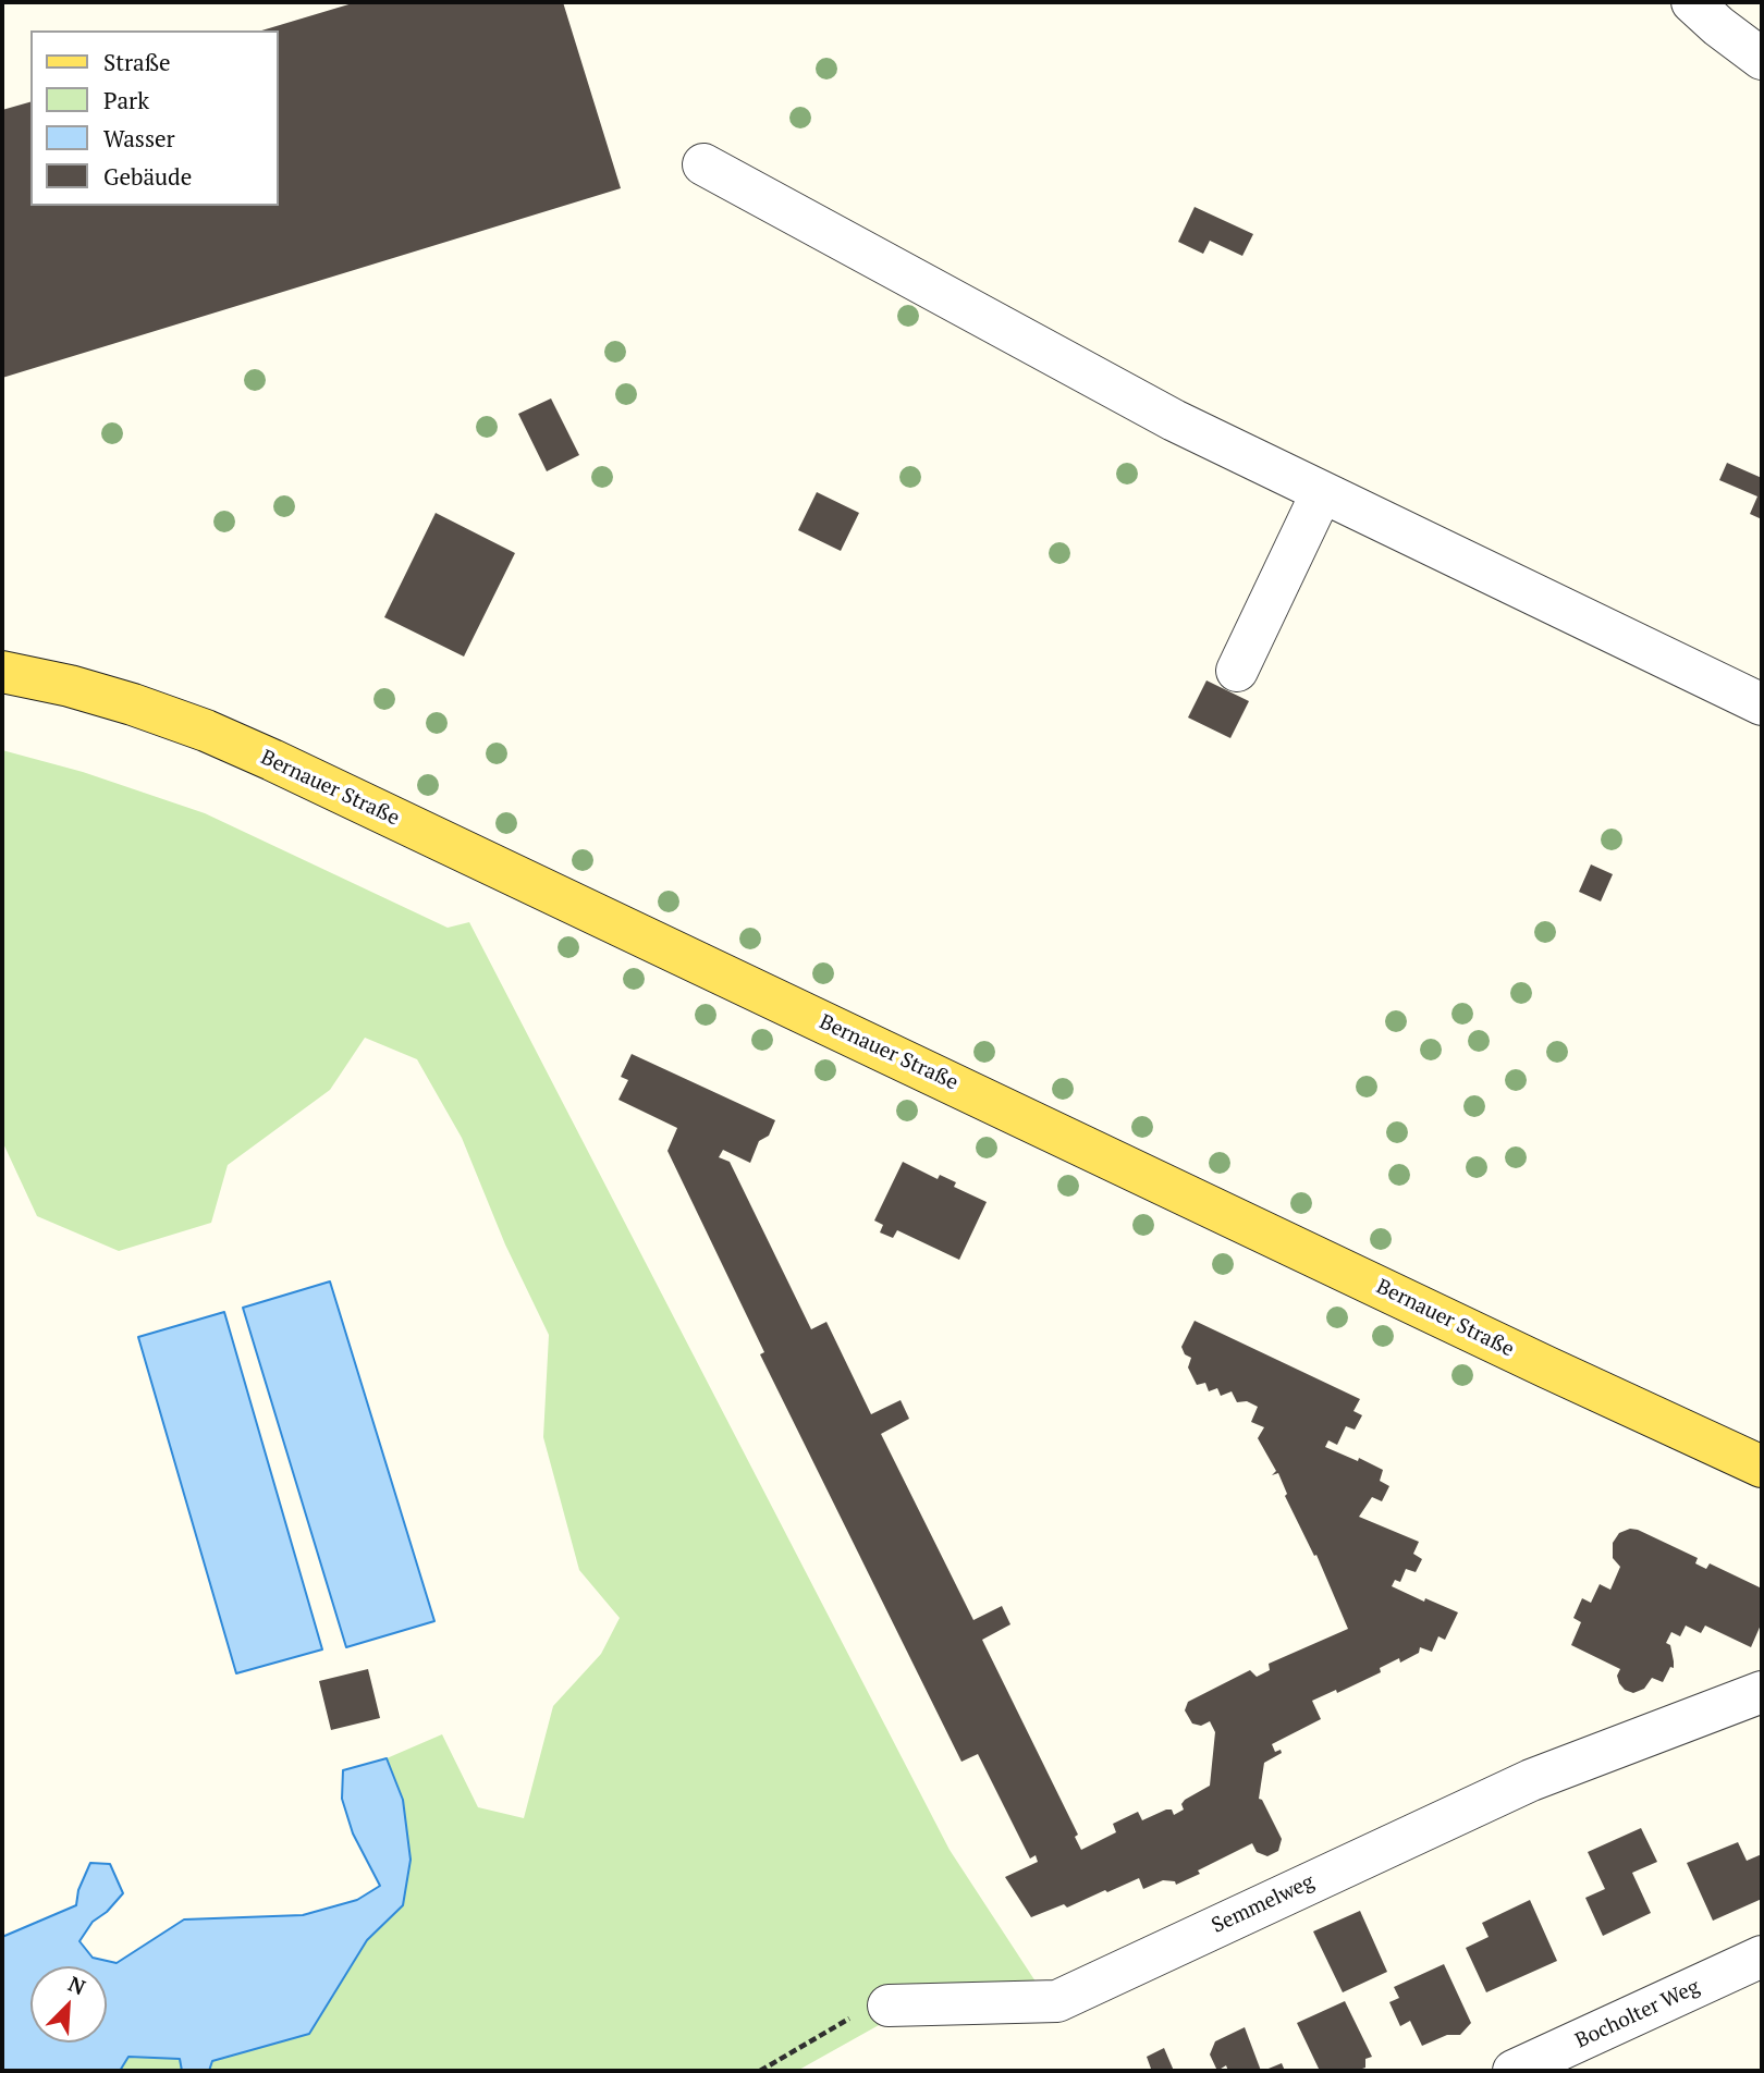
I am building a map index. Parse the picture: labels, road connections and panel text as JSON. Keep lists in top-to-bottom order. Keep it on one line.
{"streets":{"main road":["Bernauer Straße"],"street":["Semmelweg","Bocholter Weg"]},"legend":["Straße","Park","Wasser","Gebäude"],"north":"top right"}
